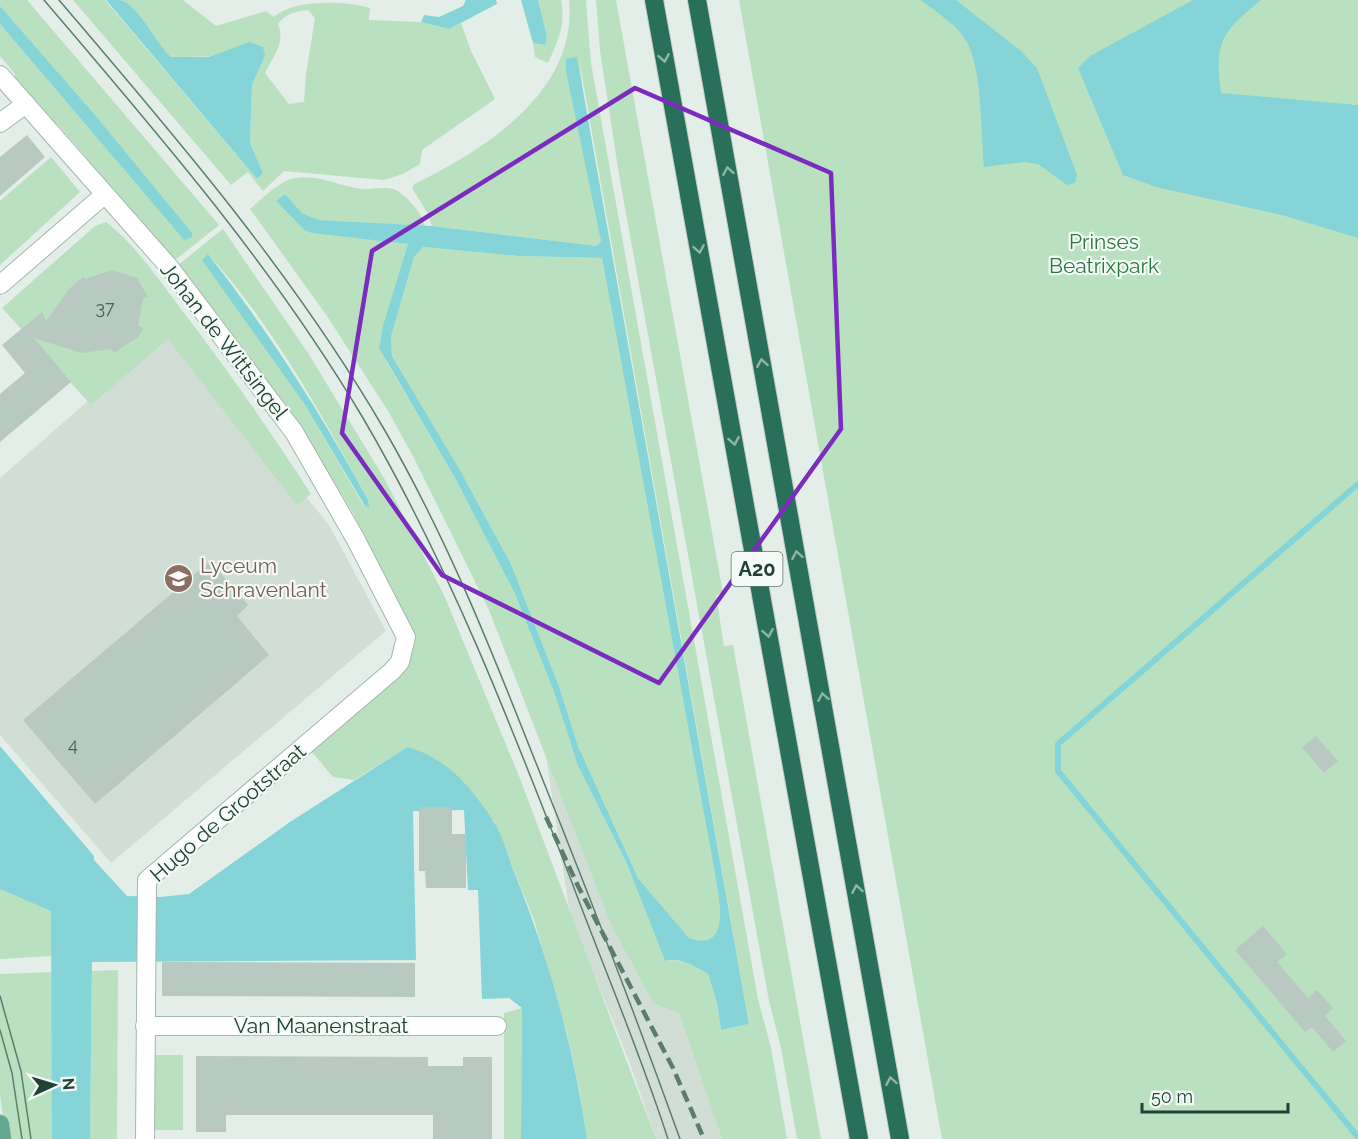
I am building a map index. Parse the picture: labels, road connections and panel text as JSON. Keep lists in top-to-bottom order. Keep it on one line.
{"streets":{"highway":["A20"],"street":["Johan de Wittsingel","Hugo de Grootstraat","Van Maanenstraat"]},"crossings":[["Johan de Wittsingel","Hugo de Grootstraat"],["Hugo de Grootstraat","Van Maanenstraat"]],"parks":["Prinses Beatrixpark"],"places":{"school or university":["Lyceum Schravenlant"]},"house_numbers":["37","4"],"scale_bar":"50 m","north":"right"}
